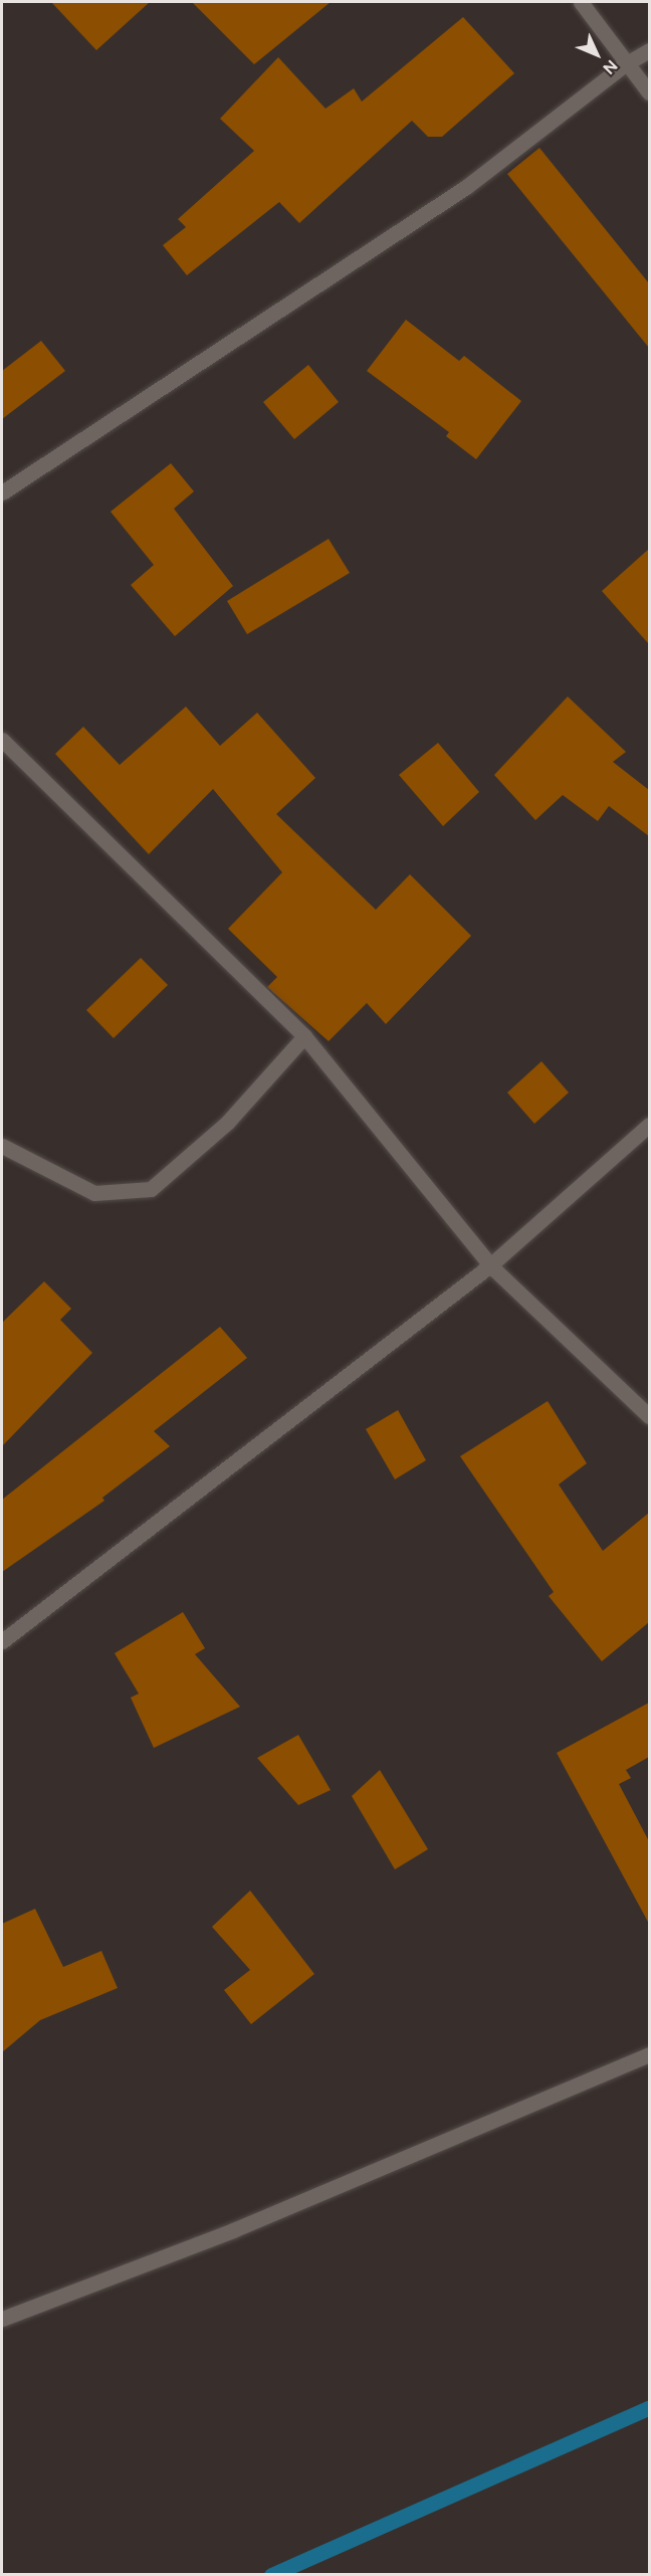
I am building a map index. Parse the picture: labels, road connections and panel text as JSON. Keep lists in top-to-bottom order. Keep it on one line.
{"north":"bottom right"}
